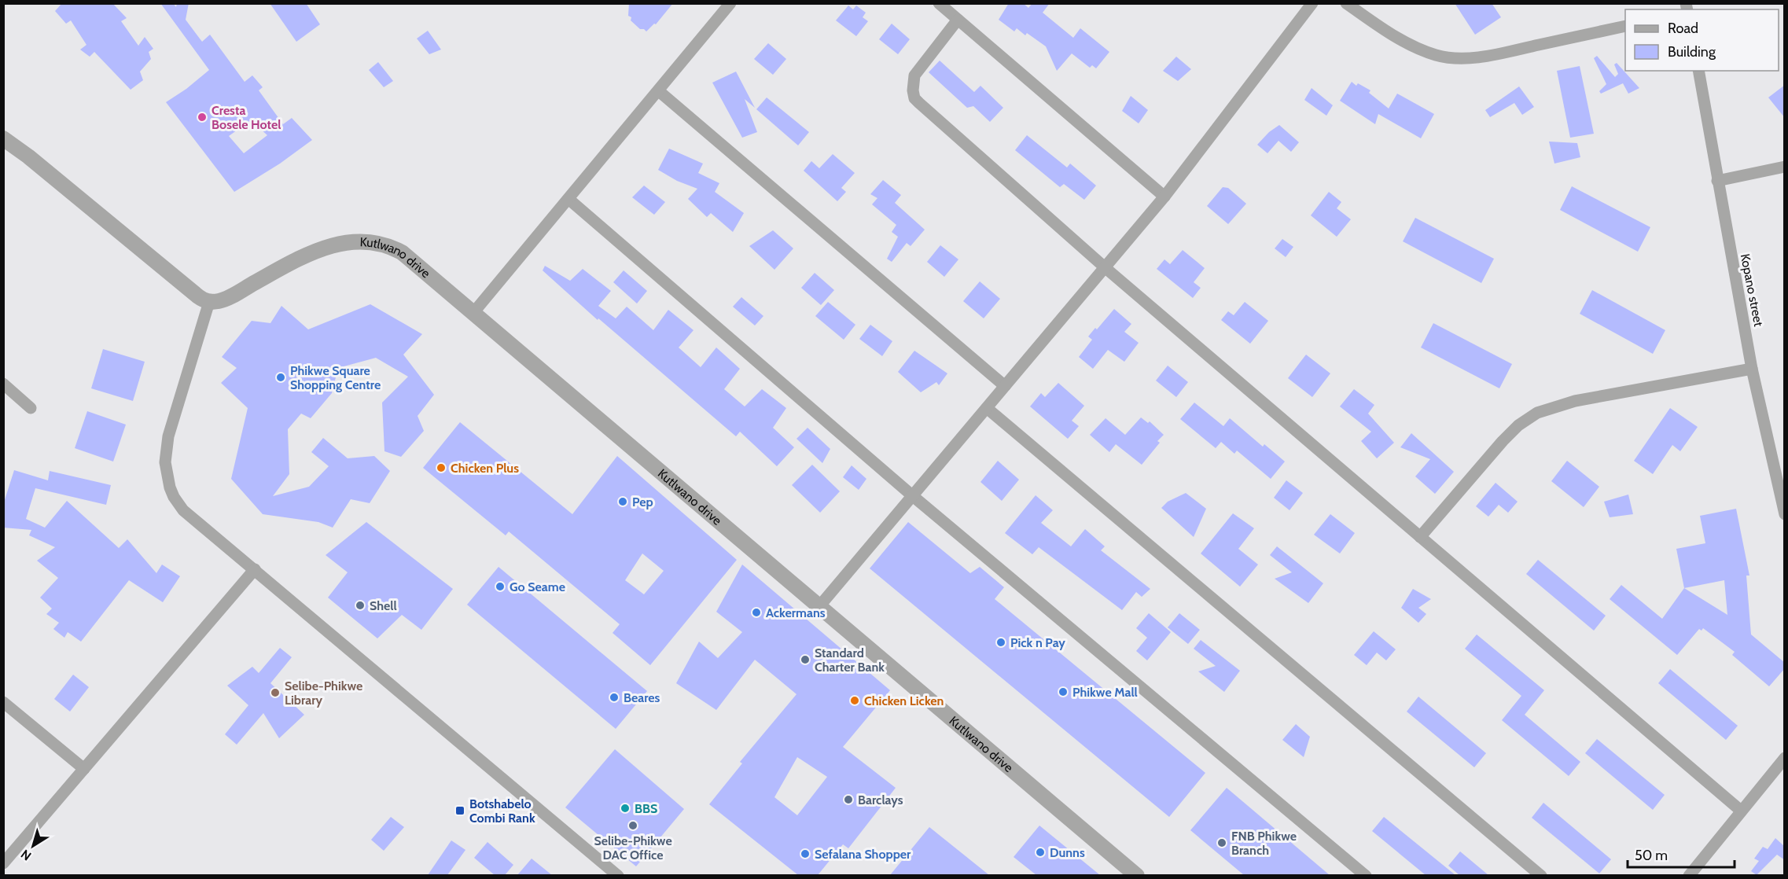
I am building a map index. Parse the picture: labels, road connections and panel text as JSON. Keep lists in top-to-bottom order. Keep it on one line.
{"streets":{"street":["Kutlwano drive","Kopano street"]},"places":{"other":["Cresta Bosele Hotel","Phikwe Square Shopping Centre","Chicken Plus","Pep","Go Seame","Shell","Ackermans","Pick n Pay","Standard Charter Bank","Phikwe Mall","Selibe-Phikwe Library","Beares","Chicken Licken","Barclays","BBS","Selibe-Phikwe DAC Office","FNB Phikwe Branch","Dunns","Sefalana Shopper"],"transit":["Botshabelo Combi Rank"]},"legend":["Road","Building"],"scale_bar":"50 m","north":"bottom left"}
